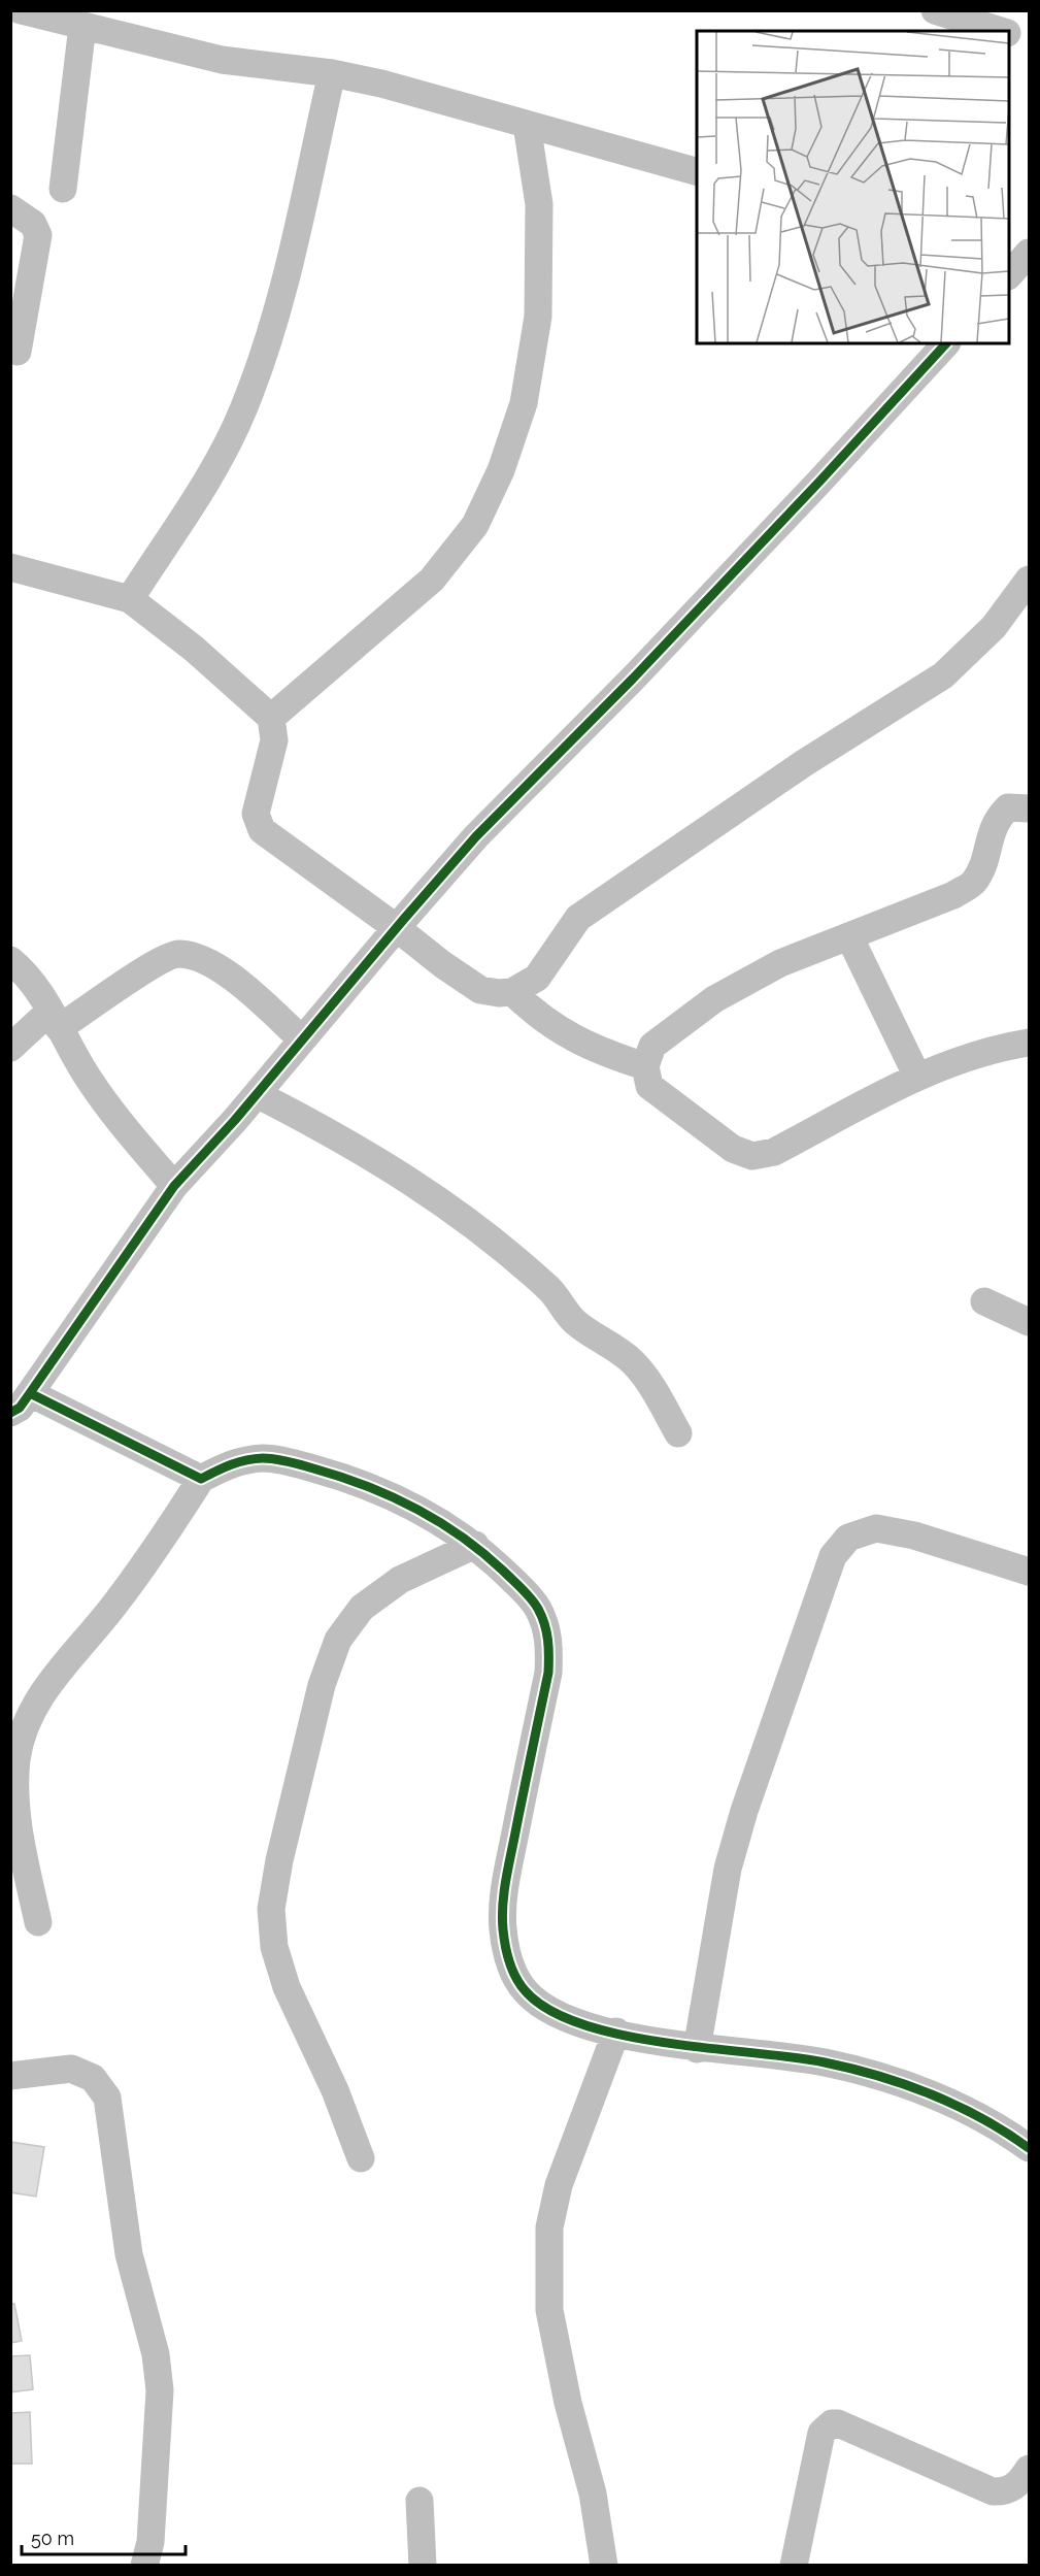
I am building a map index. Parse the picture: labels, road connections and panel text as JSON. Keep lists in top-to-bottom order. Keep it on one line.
{"scale_bar":"50 m"}
